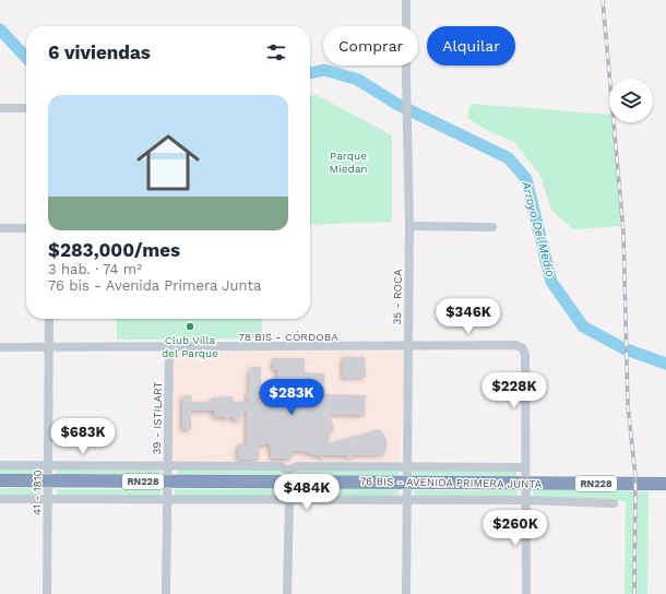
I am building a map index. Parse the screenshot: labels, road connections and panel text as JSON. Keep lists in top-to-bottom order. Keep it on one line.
{"streets":{"highway":["RN228","76 BIS - AVENIDA PRIMERA JUNTA"],"street":["35 - ROCA","78 BIS - CÓRDOBA","39 - ISTILART","41 - 1810"]},"crossings":[["35 - ROCA","78 BIS - CÓRDOBA"],["35 - ROCA","76 BIS - AVENIDA PRIMERA JUNTA"],["78 BIS - CÓRDOBA","39 - ISTILART"],["78 BIS - CÓRDOBA","76 BIS - AVENIDA PRIMERA JUNTA"],["78 BIS - CÓRDOBA","41 - 1810"],["39 - ISTILART","76 BIS - AVENIDA PRIMERA JUNTA"],["76 BIS - AVENIDA PRIMERA JUNTA","41 - 1810"]],"water":["Arroyo Del Medio"],"parks":["Parque Miedan"],"places":["Club Villa del Parque"],"page":{"chip":["Comprar","Alquilar"],"heading":"6 viviendas","list":[{"name":"$283,000/mes","note":"3 hab. · 74 m² · 76 bis - Avenida Primera Junta"}],"price":["$346K","$228K","$283K","$683K","$484K","$260K"]}}
